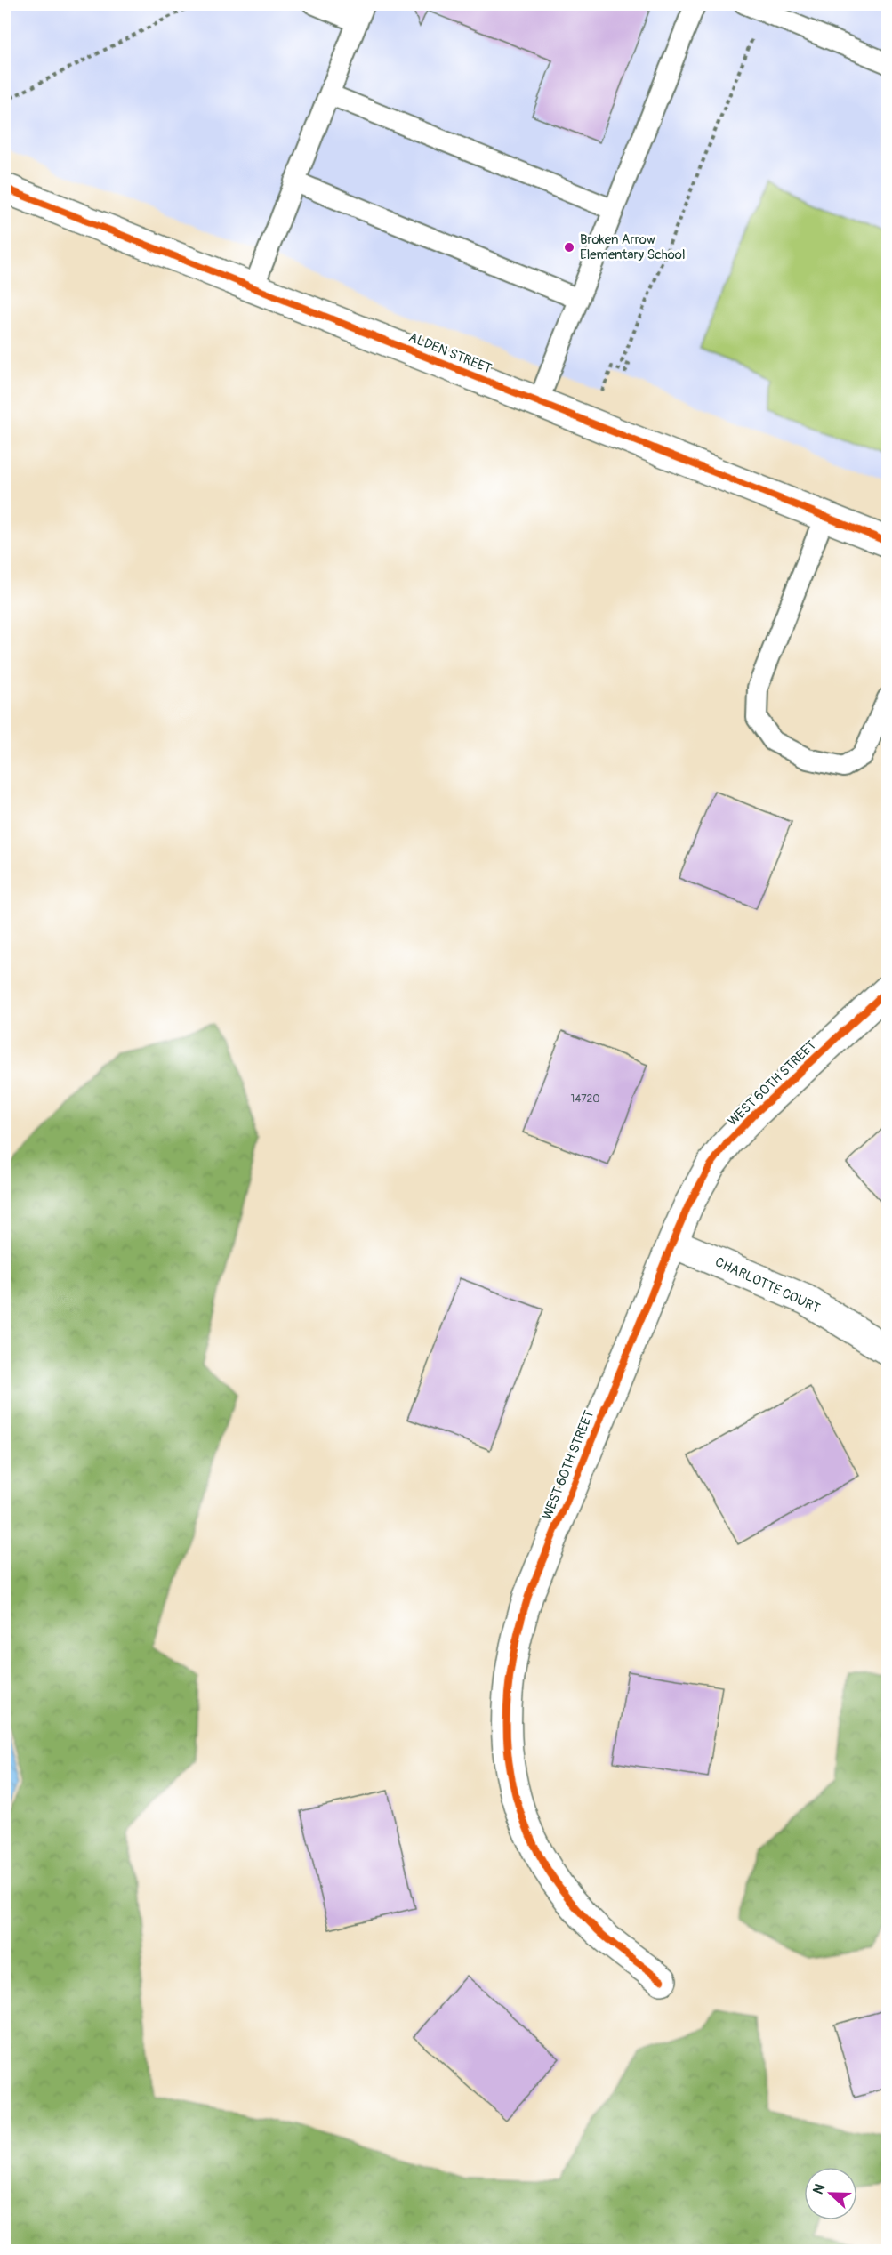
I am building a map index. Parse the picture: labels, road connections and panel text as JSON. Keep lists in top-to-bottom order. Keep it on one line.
{"streets":{"street":["ALDEN STREET","WEST 60TH STREET","CHARLOTTE COURT"]},"crossings":[["WEST 60TH STREET","CHARLOTTE COURT"]],"places":["Broken Arrow Elementary School"],"house_numbers":["14720"],"north":"left"}
